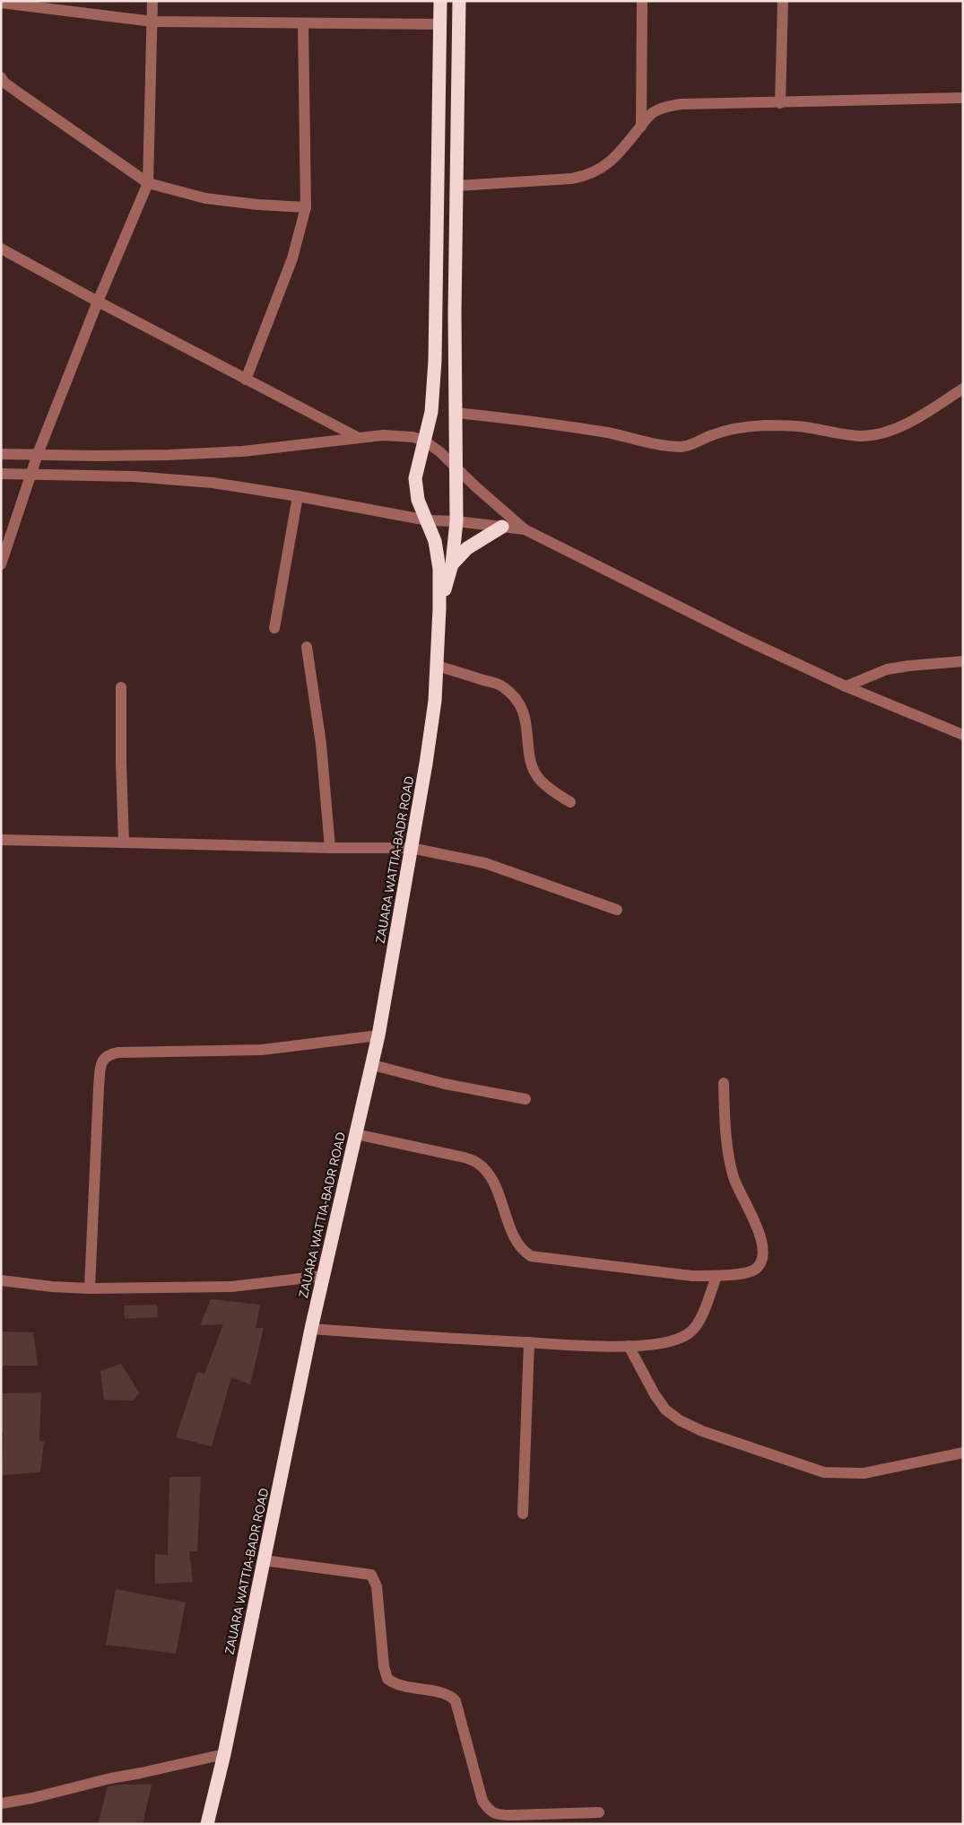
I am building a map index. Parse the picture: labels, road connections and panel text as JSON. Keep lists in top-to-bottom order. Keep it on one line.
{"streets":{"highway":["ZAUARA WATTIA-BADR ROAD"]}}
